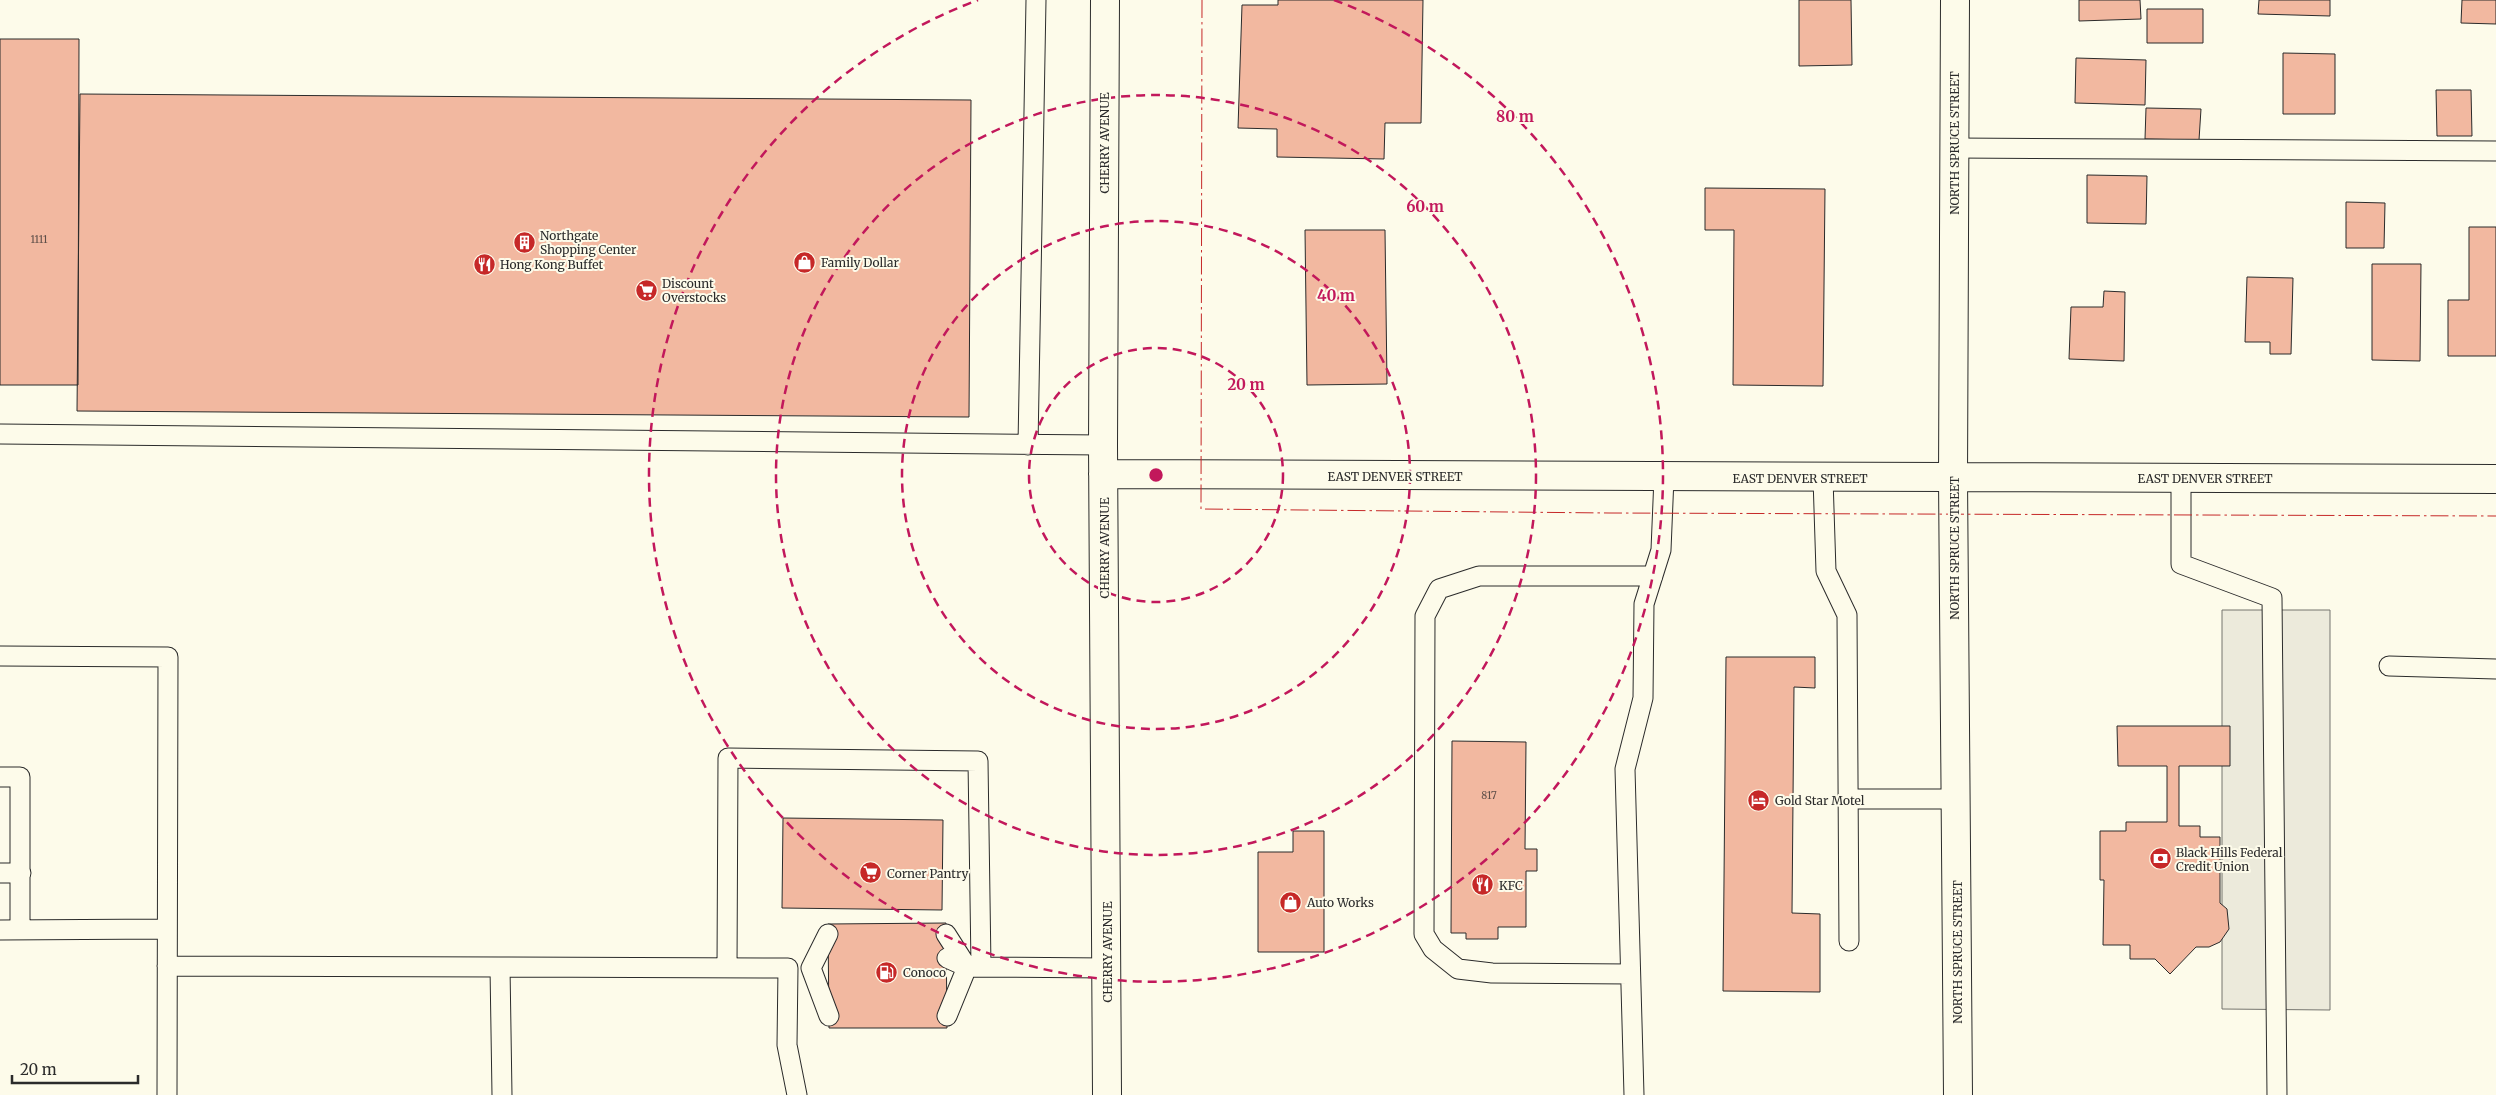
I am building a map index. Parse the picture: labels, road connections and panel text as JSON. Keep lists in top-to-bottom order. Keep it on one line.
{"streets":{"street":["CHERRY AVENUE","NORTH SPRUCE STREET","EAST DENVER STREET"]},"crossings":[["CHERRY AVENUE","EAST DENVER STREET"],["NORTH SPRUCE STREET","EAST DENVER STREET"]],"places":{"building":["Northgate Shopping Center"],"shop":["Family Dollar","Auto Works"],"restaurant":["Hong Kong Buffet","KFC"],"supermarket":["Discount Overstocks","Corner Pantry"],"hotel":["Gold Star Motel"],"bank":["Black Hills Federal Credit Union"],"fuel station":["Conoco"]},"house_numbers":["1111","817"],"scale_bar":"20 m","rings":["80 m","60 m","40 m","20 m"]}
